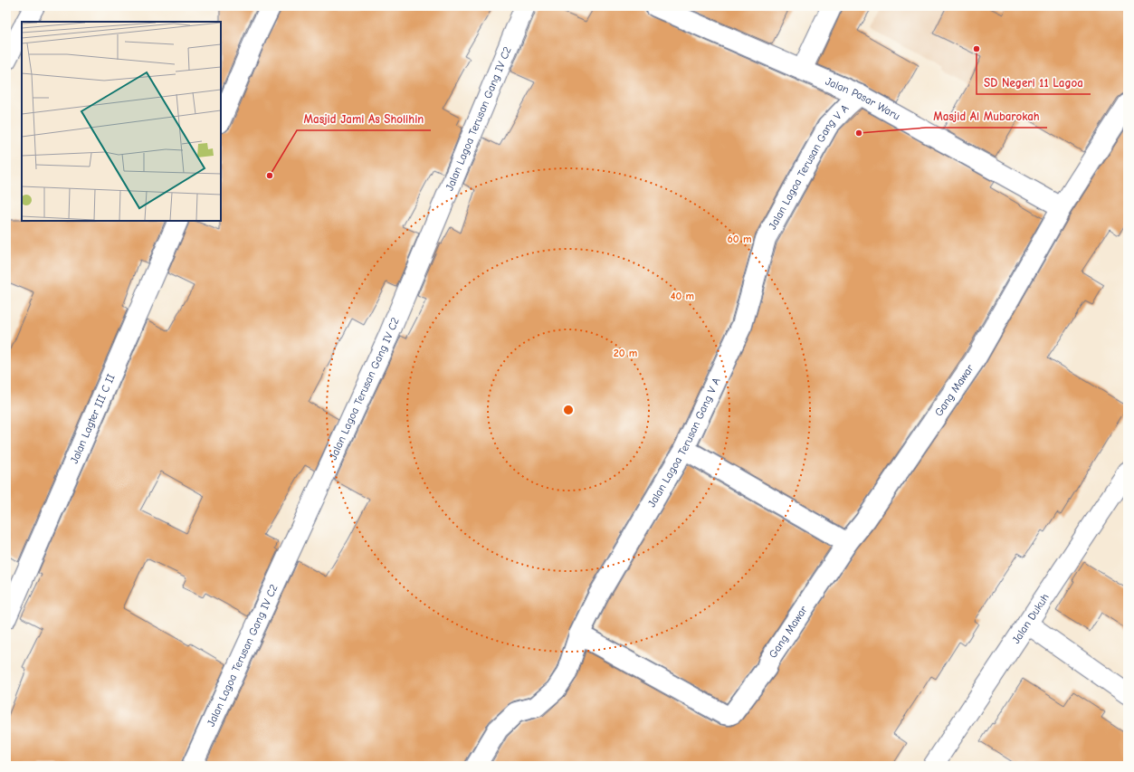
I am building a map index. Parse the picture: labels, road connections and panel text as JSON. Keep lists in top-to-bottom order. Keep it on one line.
{"streets":{"street":["Jalan Pasar Waru","Jalan Lagoa Terusan Gang IV C2","Jalan Lagoa Terusan Gang V A","Gang Mawar","Jalan Lagter III C II","Jalan Dukuh"]},"crossings":[["Jalan Pasar Waru","Jalan Lagoa Terusan Gang V A"],["Jalan Pasar Waru","Gang Mawar"],["Jalan Lagoa Terusan Gang V A","Gang Mawar"]],"places":["SD Negeri 11 Lagoa","Masjid Al Mubarokah","Masjid Jami As Sholihin"],"rings":["60 m","40 m","20 m"]}
